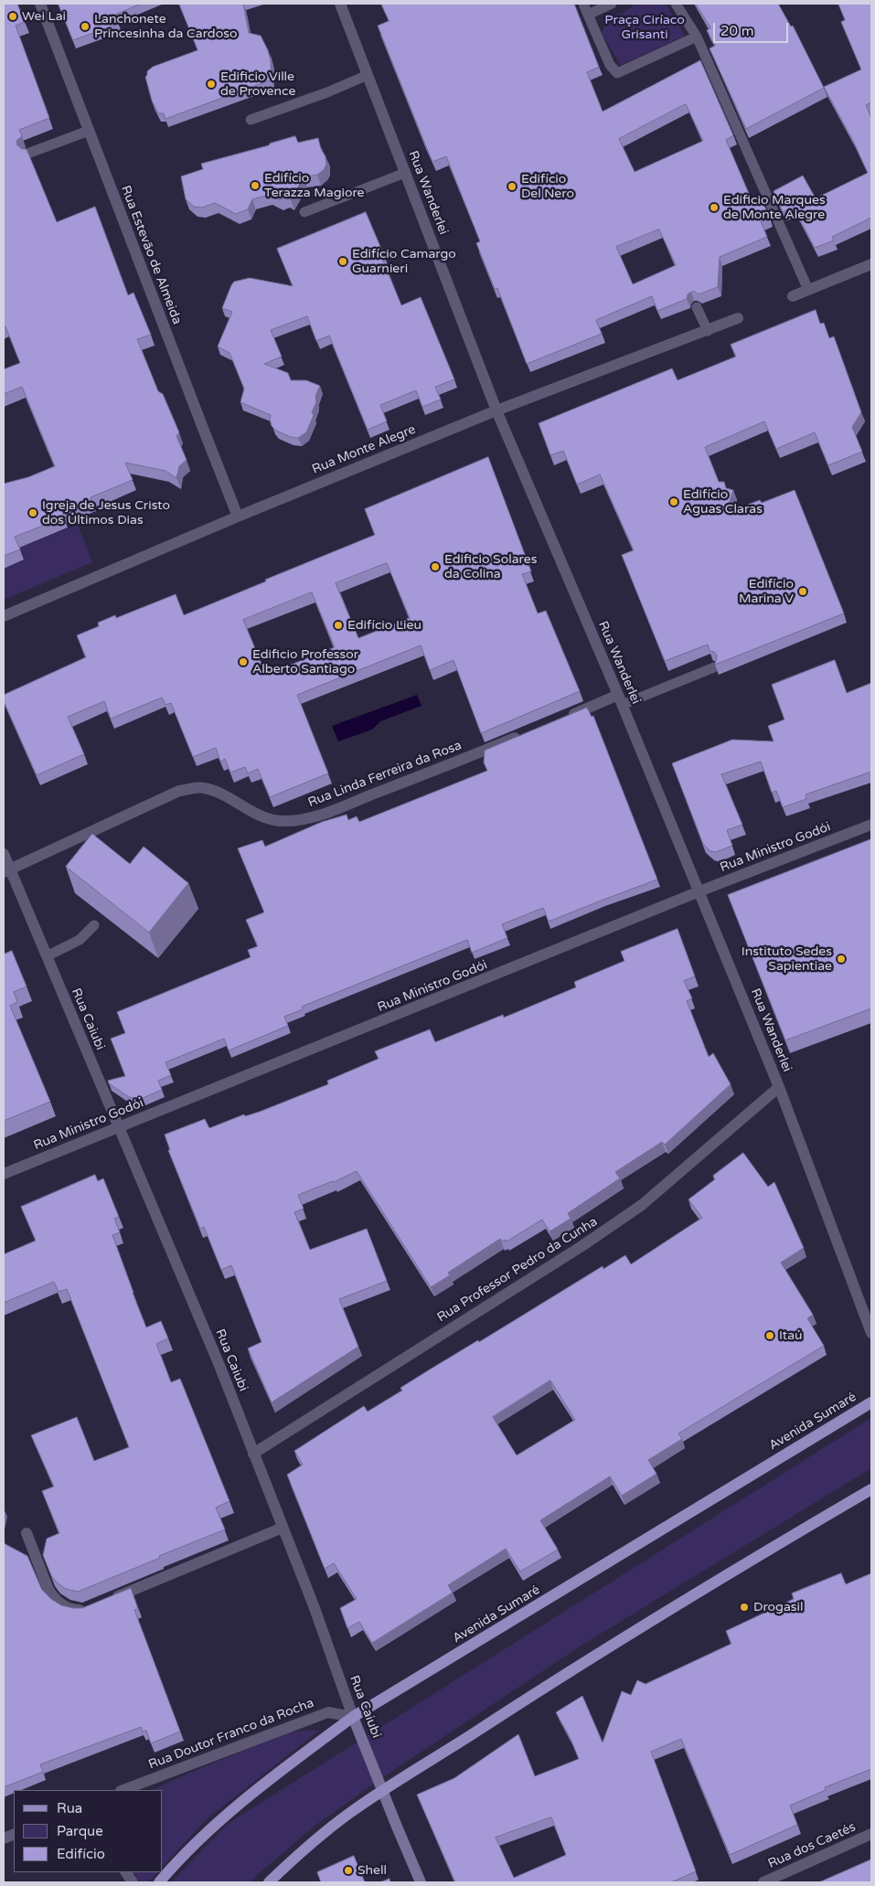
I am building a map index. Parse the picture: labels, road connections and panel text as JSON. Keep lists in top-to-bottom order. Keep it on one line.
{"streets":{"main road":["Rua Caiubi","Avenida Sumaré"],"street":["Rua Wanderlei","Rua Estevão de Almeida","Rua Monte Alegre","Rua Linda Ferreira da Rosa","Rua Ministro Godói","Rua Professor Pedro da Cunha","Rua Doutor Franco da Rocha","Rua dos Caetés"]},"crossings":[["Rua Wanderlei","Rua Monte Alegre"],["Rua Wanderlei","Rua Ministro Godói"],["Rua Wanderlei","Rua Professor Pedro da Cunha"],["Rua Estevão de Almeida","Rua Monte Alegre"],["Rua Linda Ferreira da Rosa","Rua Caiubi"],["Rua Ministro Godói","Rua Caiubi"],["Rua Caiubi","Rua Professor Pedro da Cunha"],["Rua Caiubi","Avenida Sumaré"],["Rua Caiubi","Rua Doutor Franco da Rocha"],["Avenida Sumaré","Rua Doutor Franco da Rocha"]],"parks":["Praça Ciríaco Grisanti"],"places":["Wei Lai","Lanchonete Princesinha da Cardoso","Edificio Ville de Provence","Edifício Terazza Magiore","Edifício Del Nero","Edificio Marques de Monte Alegre","Edifício Camargo Guarnieri","Edifício Aguas Claras","Igreja de Jesus Cristo dos Últimos Dias","Edificio Solares da Colina","Edifício Marina V","Edifício Lieu","Edificio Professor Alberto Santiago","Instituto Sedes Sapientiae","Itaú","Drogasil","Shell"],"legend":["Rua","Parque","Edifício"],"scale_bar":"20 m"}
